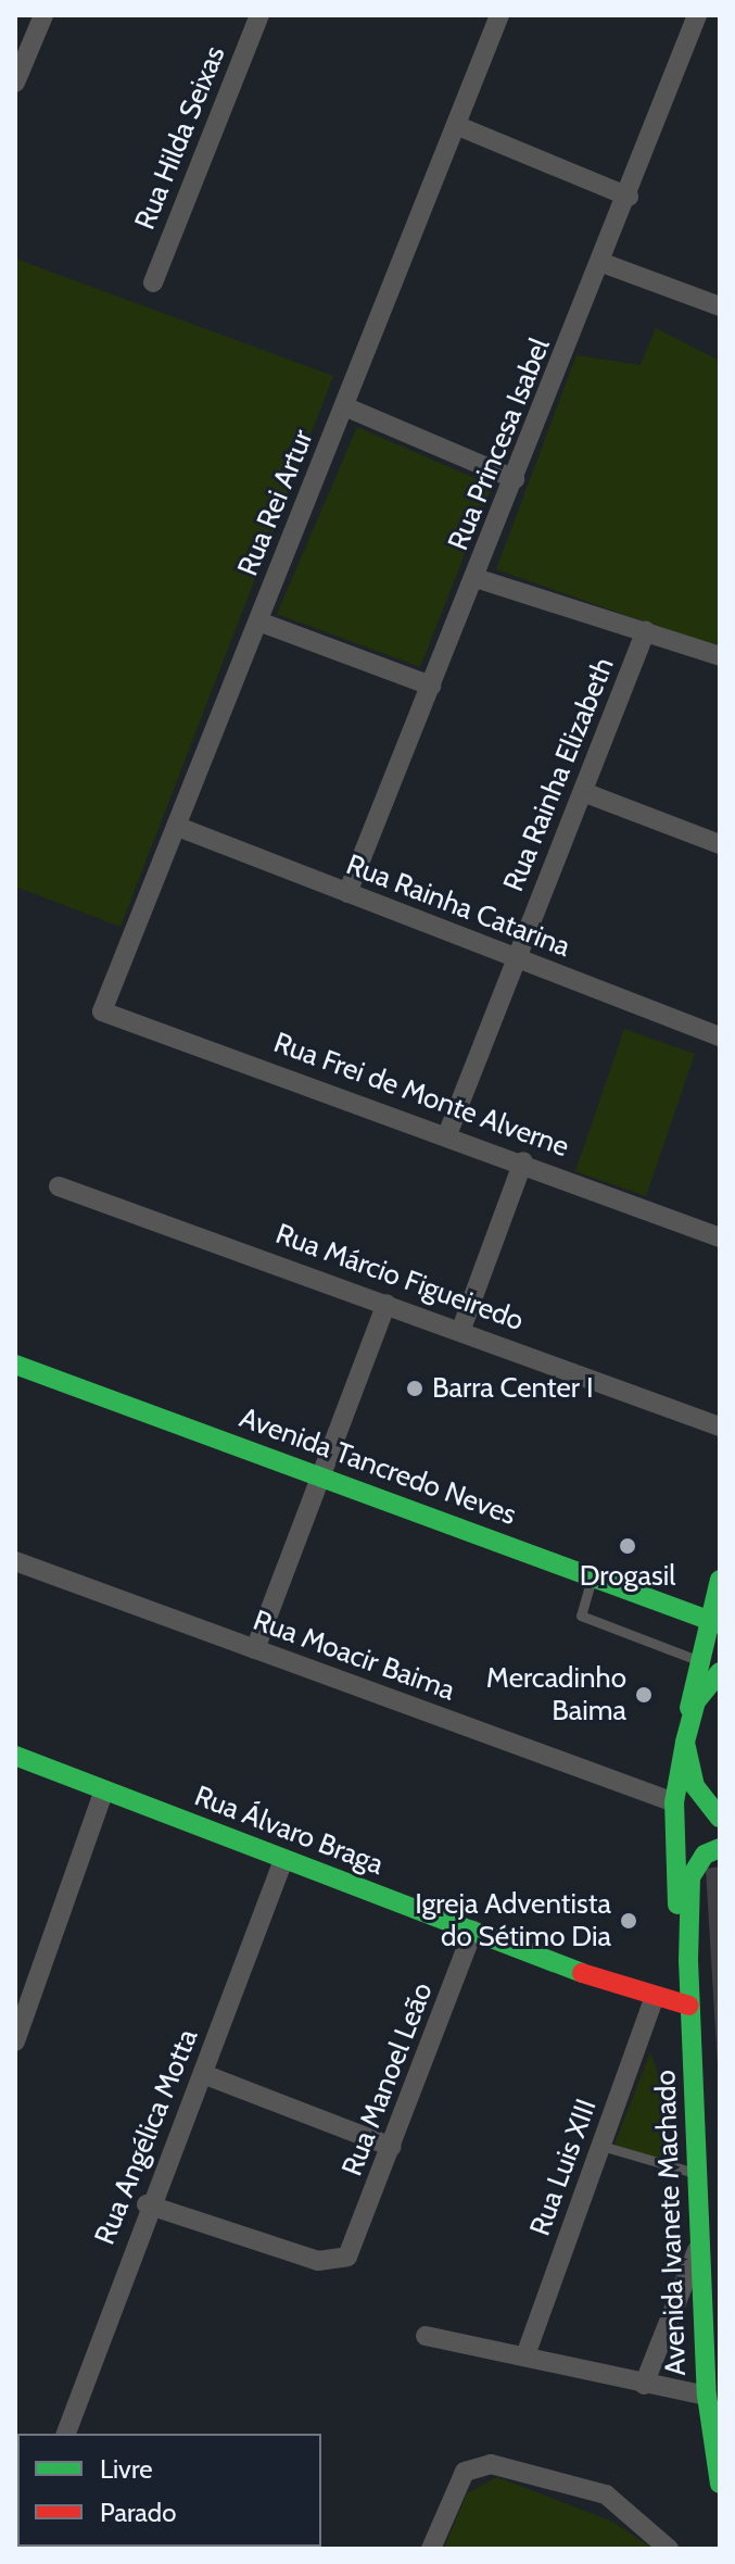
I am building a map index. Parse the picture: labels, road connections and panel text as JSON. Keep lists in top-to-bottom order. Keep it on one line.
{"streets":{"main road":["Avenida Tancredo Neves","Rua Álvaro Braga","Avenida Ivanete Machado"],"street":["Rua Hilda Seixas","Rua Princesa Isabel","Rua Rei Artur","Rua Rainha Elizabeth","Rua Rainha Catarina","Rua Frei de Monte Alverne","Rua Márcio Figueiredo","Rua Moacir Baima","Rua Manoel Leão","Rua Angélica Motta","Rua Luis XIII"]},"crossings":[["Rua Princesa Isabel","Rua Rainha Catarina"],["Rua Rei Artur","Rua Rainha Catarina"],["Rua Rei Artur","Rua Frei de Monte Alverne"],["Rua Rainha Elizabeth","Rua Rainha Catarina"],["Rua Rainha Elizabeth","Rua Frei de Monte Alverne"],["Avenida Tancredo Neves","Avenida Ivanete Machado"],["Rua Moacir Baima","Avenida Ivanete Machado"],["Rua Álvaro Braga","Rua Manoel Leão"],["Rua Álvaro Braga","Rua Angélica Motta"],["Rua Álvaro Braga","Rua Luis XIII"],["Rua Álvaro Braga","Avenida Ivanete Machado"],["Rua Manoel Leão","Rua Angélica Motta"]],"places":["Barra Center I","Drogasil","Mercadinho Baima","Igreja Adventista do Sétimo Dia"],"legend":["Livre","Parado"]}
